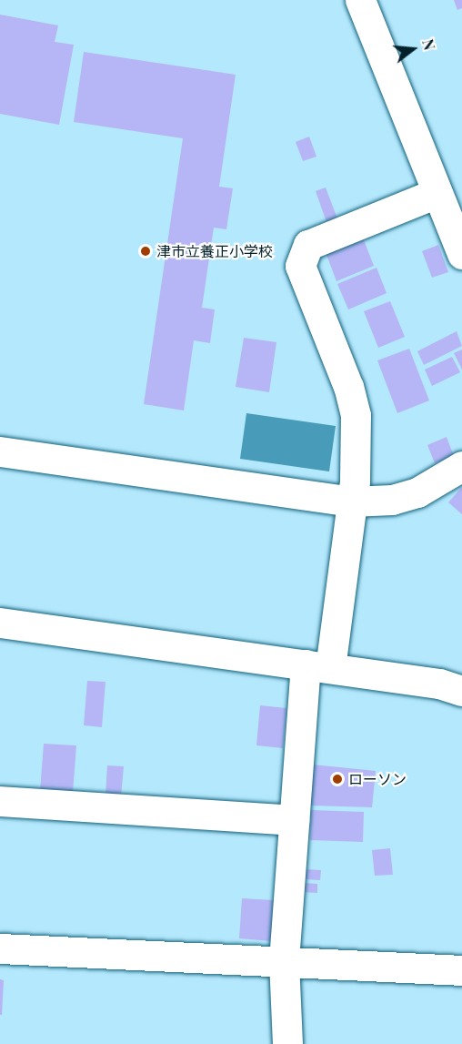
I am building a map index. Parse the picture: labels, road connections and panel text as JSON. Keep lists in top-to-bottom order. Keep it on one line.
{"places":["津市立養正小学校","ローソン"],"north":"right"}
